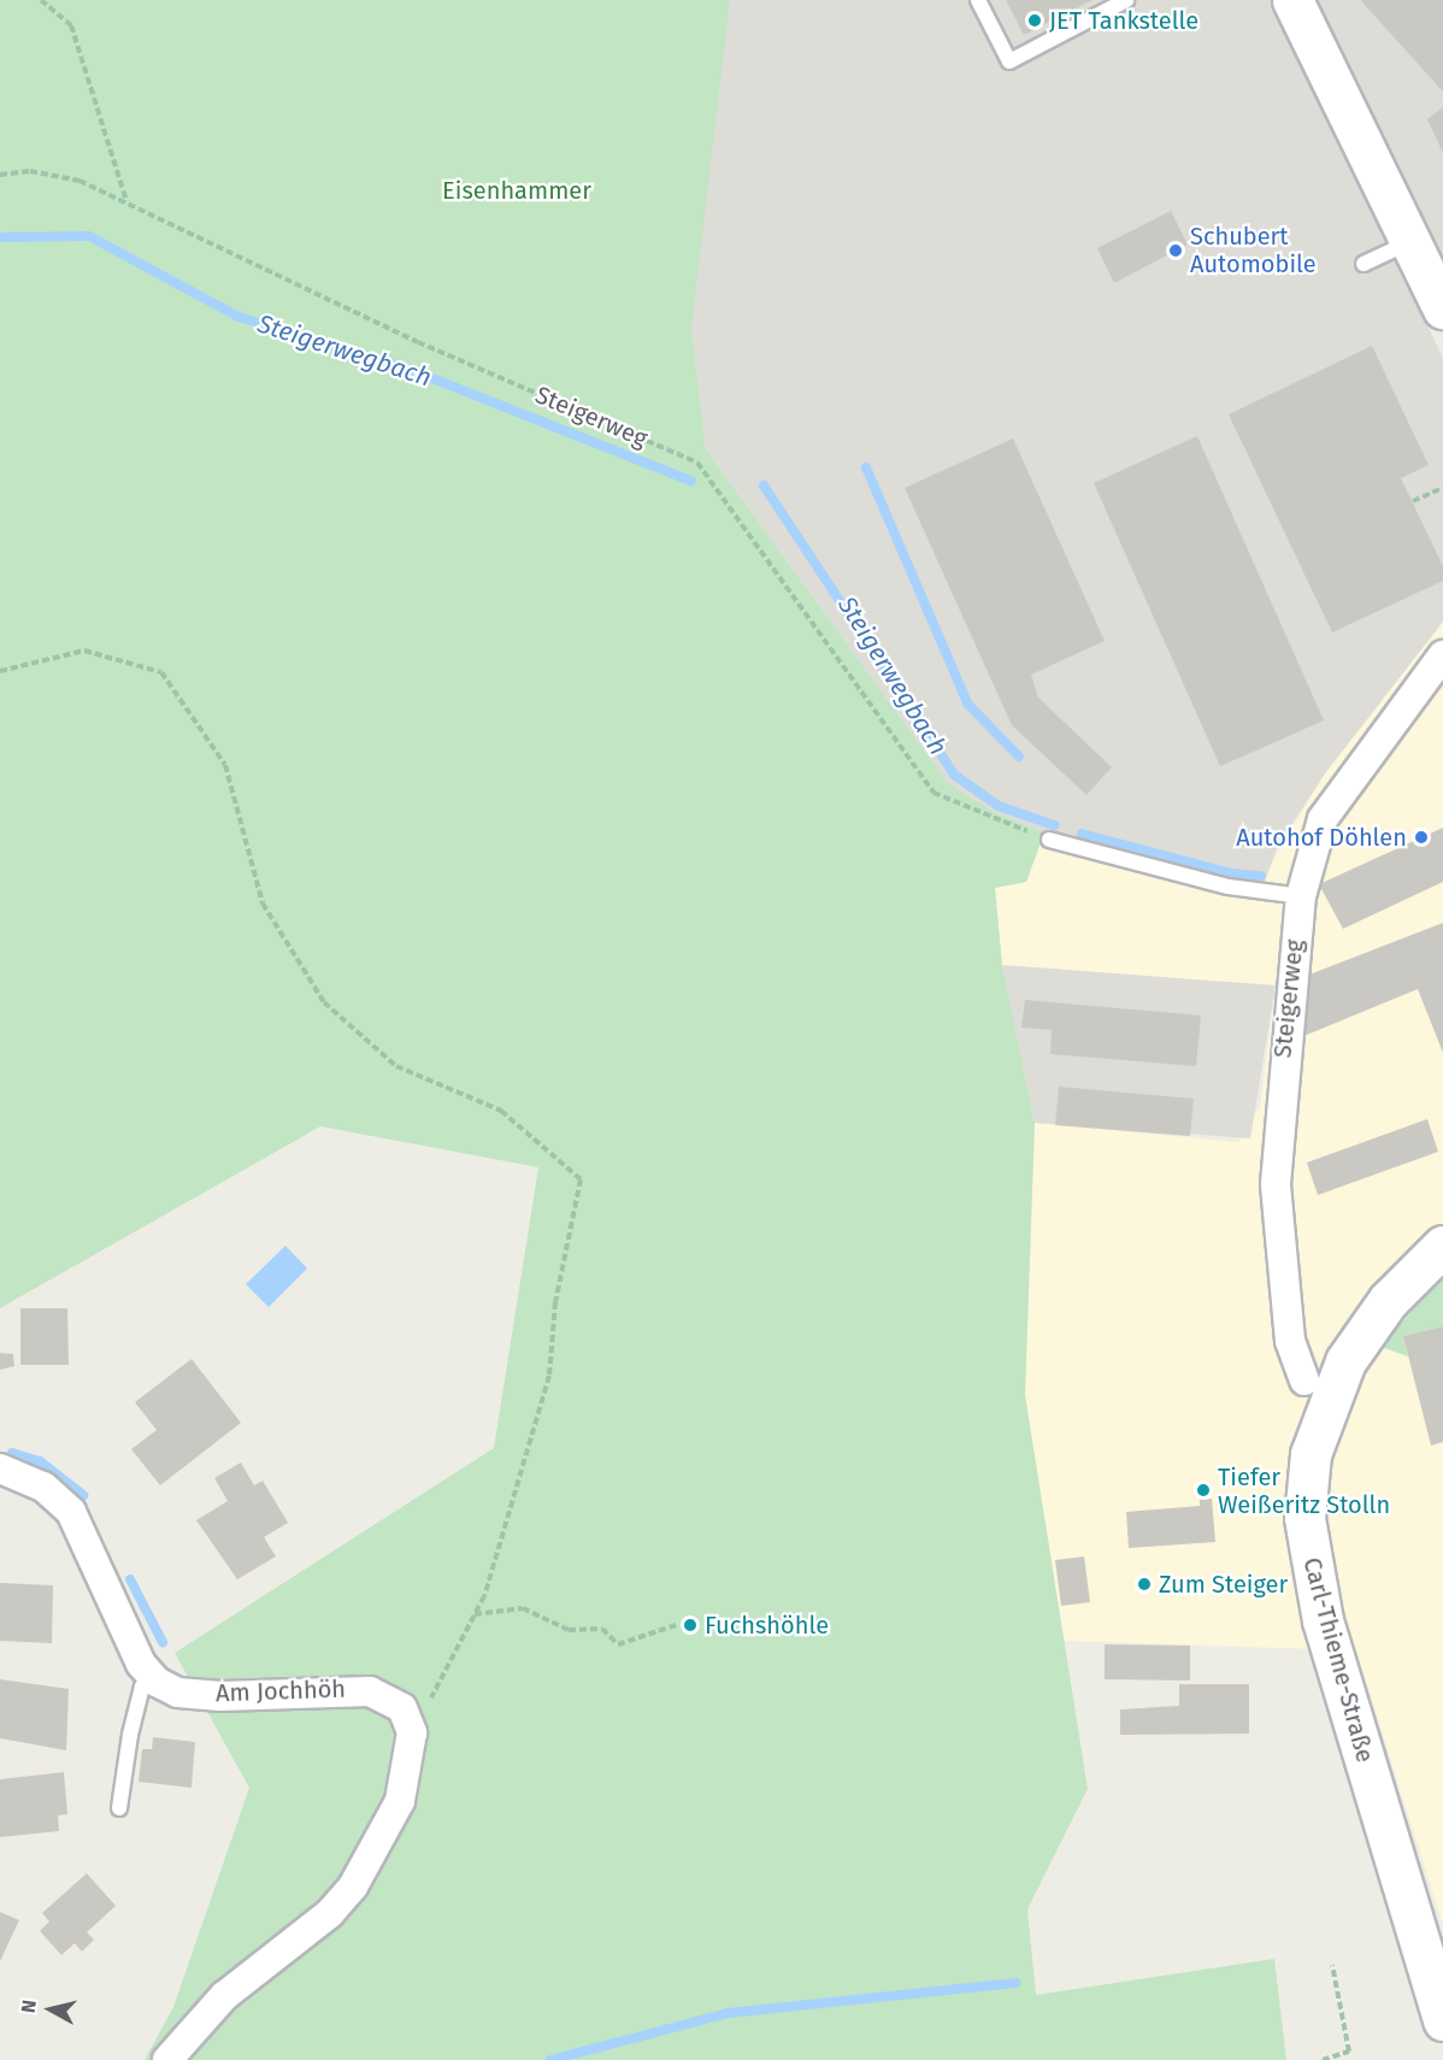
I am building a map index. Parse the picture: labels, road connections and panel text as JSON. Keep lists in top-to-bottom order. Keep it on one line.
{"streets":{"main road":["Carl-Thieme-Straße"],"street":["Steigerweg","Am Jochhöh"]},"water":["Steigerwegbach"],"parks":["Eisenhammer"],"places":["JET Tankstelle","Schubert Automobile","Autohof Döhlen","Tiefer Weißeritz Stolln","Zum Steiger","Fuchshöhle"],"north":"left"}
